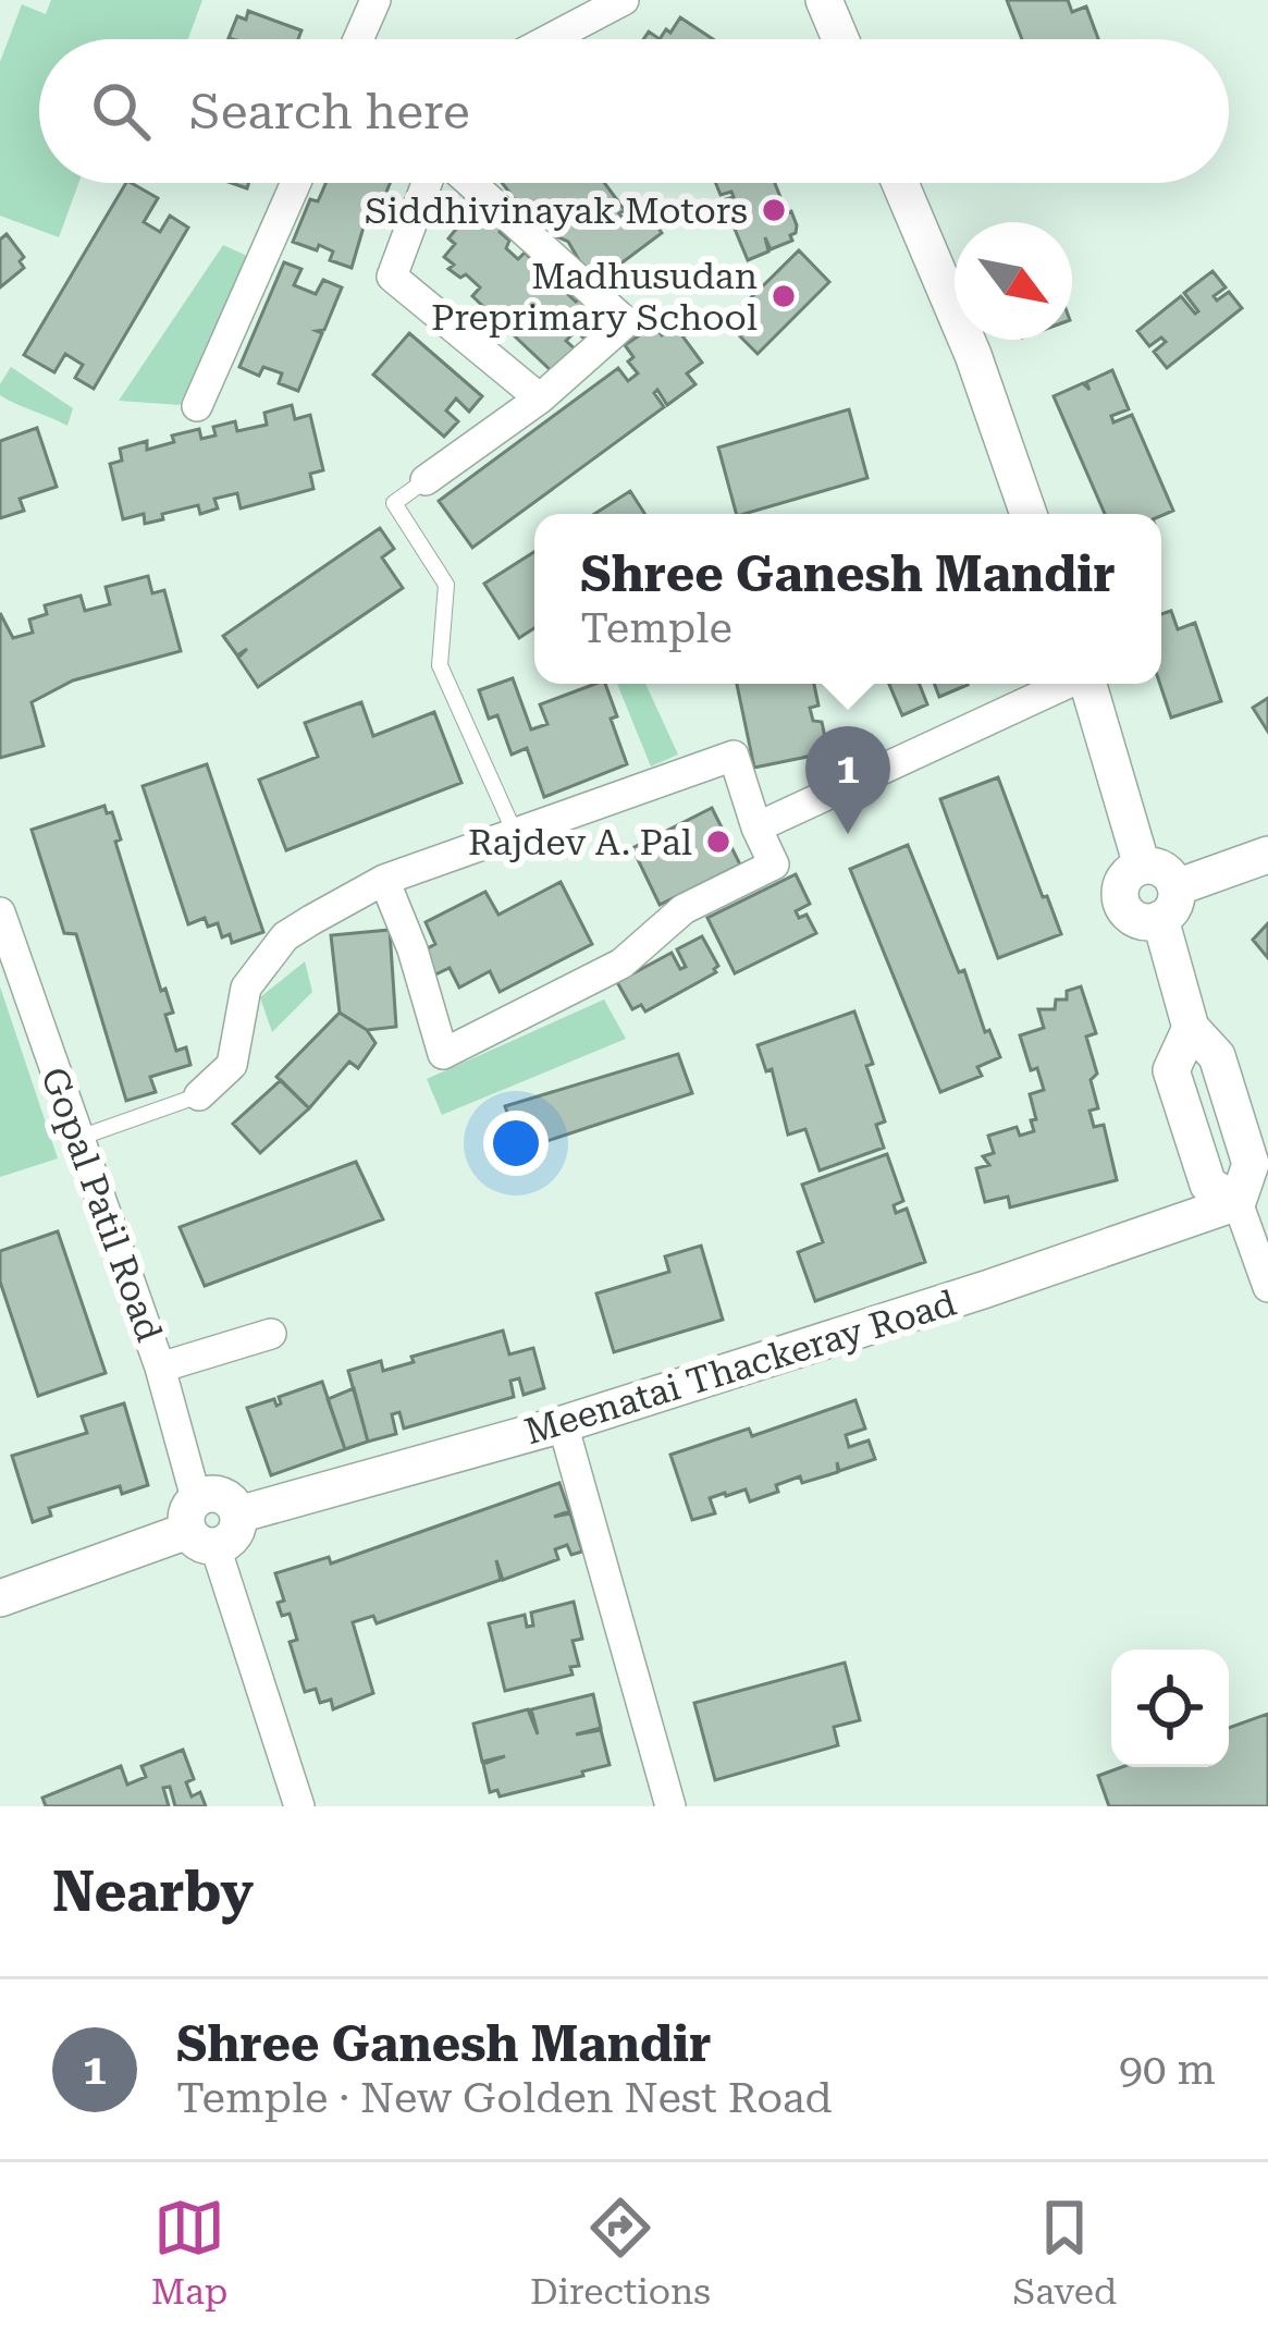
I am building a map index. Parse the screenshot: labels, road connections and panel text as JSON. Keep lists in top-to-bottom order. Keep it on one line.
{"streets":{"street":["Gopal Patil Road","Meenatai Thackeray Road"]},"crossings":[["Gopal Patil Road","Meenatai Thackeray Road"]],"places":["Siddhivinayak Motors","Madhusudan Preprimary School","Rajdev A. Pal"],"north":"bottom right","page":{"search":"Search here","popup":["Shree Ganesh Mandir","Temple"],"pins":"1","heading":"Nearby","list":[{"mark":"1","name":"Shree Ganesh Mandir","note":"Temple · New Golden Nest Road","value":"90 m"}],"nav":["Map","Directions","Saved"]}}
